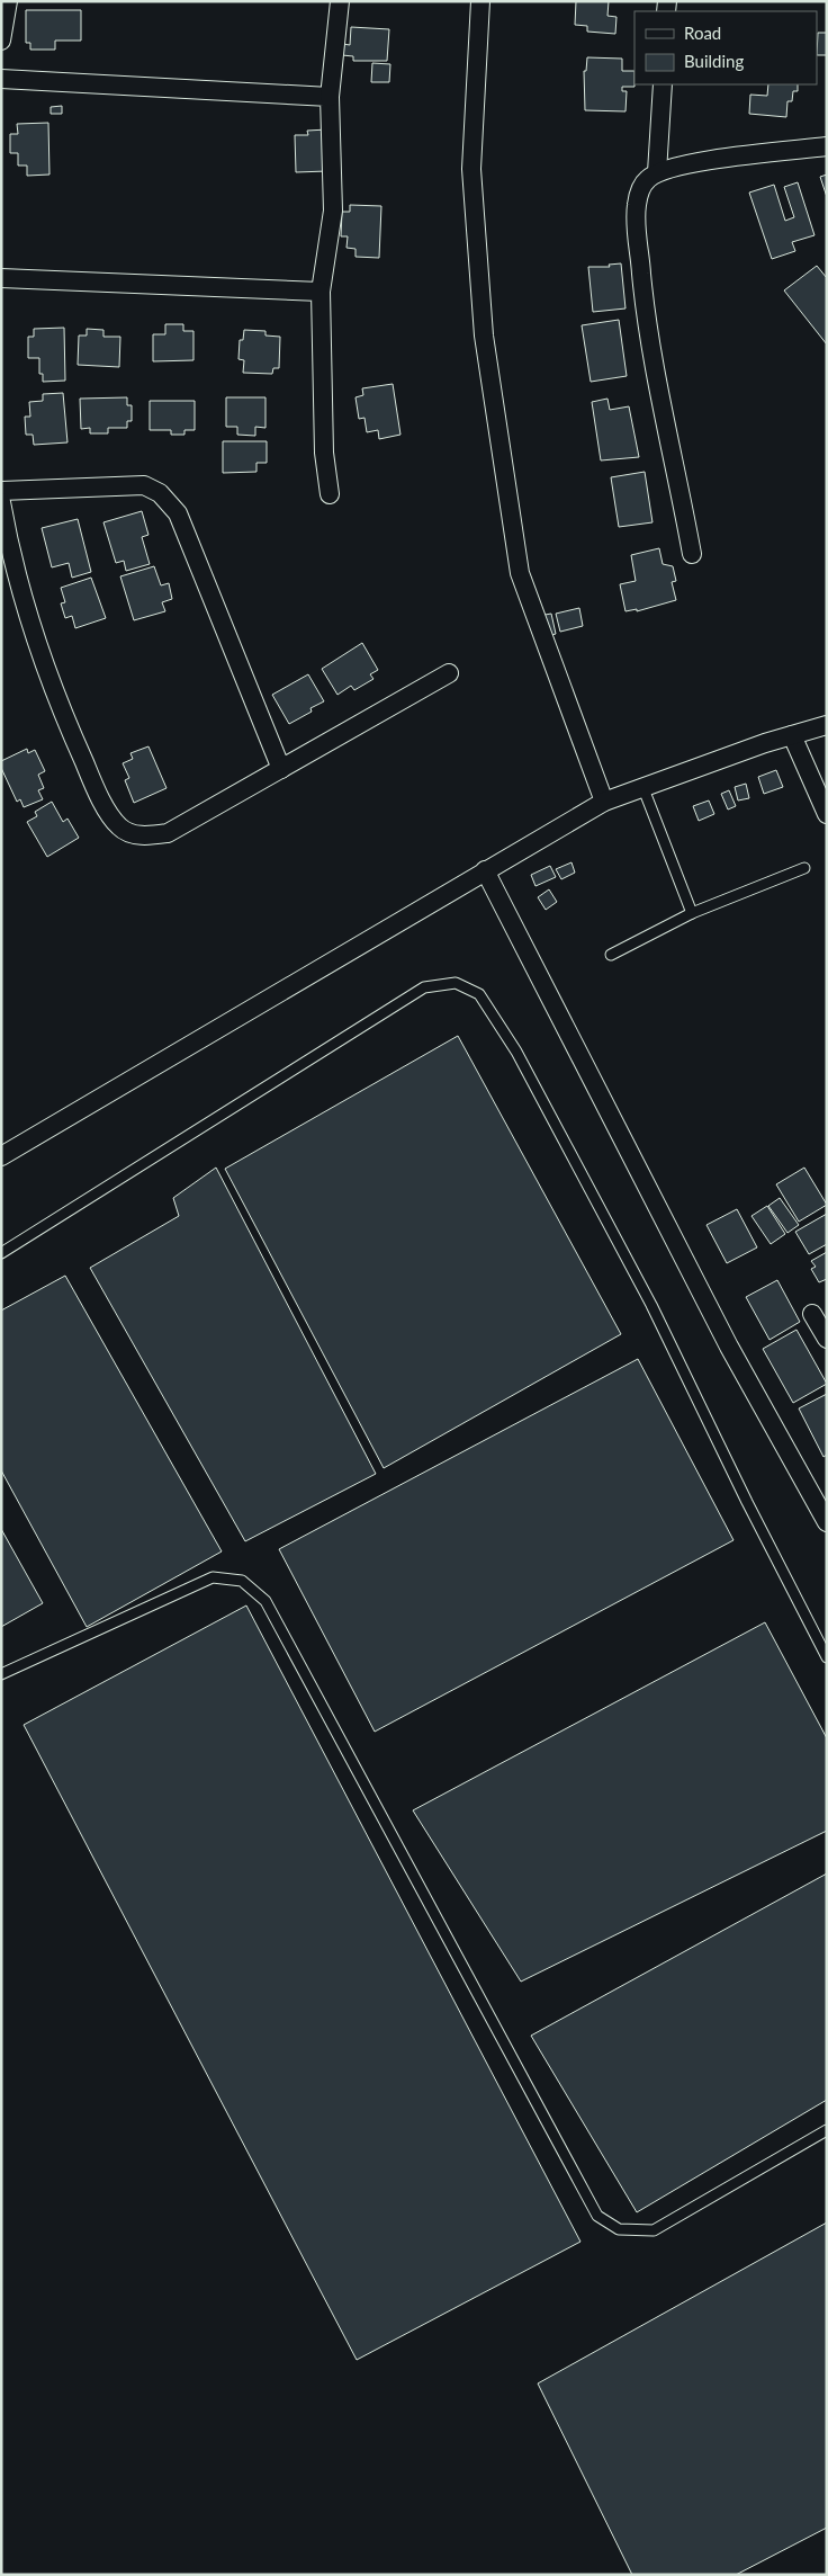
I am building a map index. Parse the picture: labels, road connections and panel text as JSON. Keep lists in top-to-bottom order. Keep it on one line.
{"legend":["Road","Building"]}
